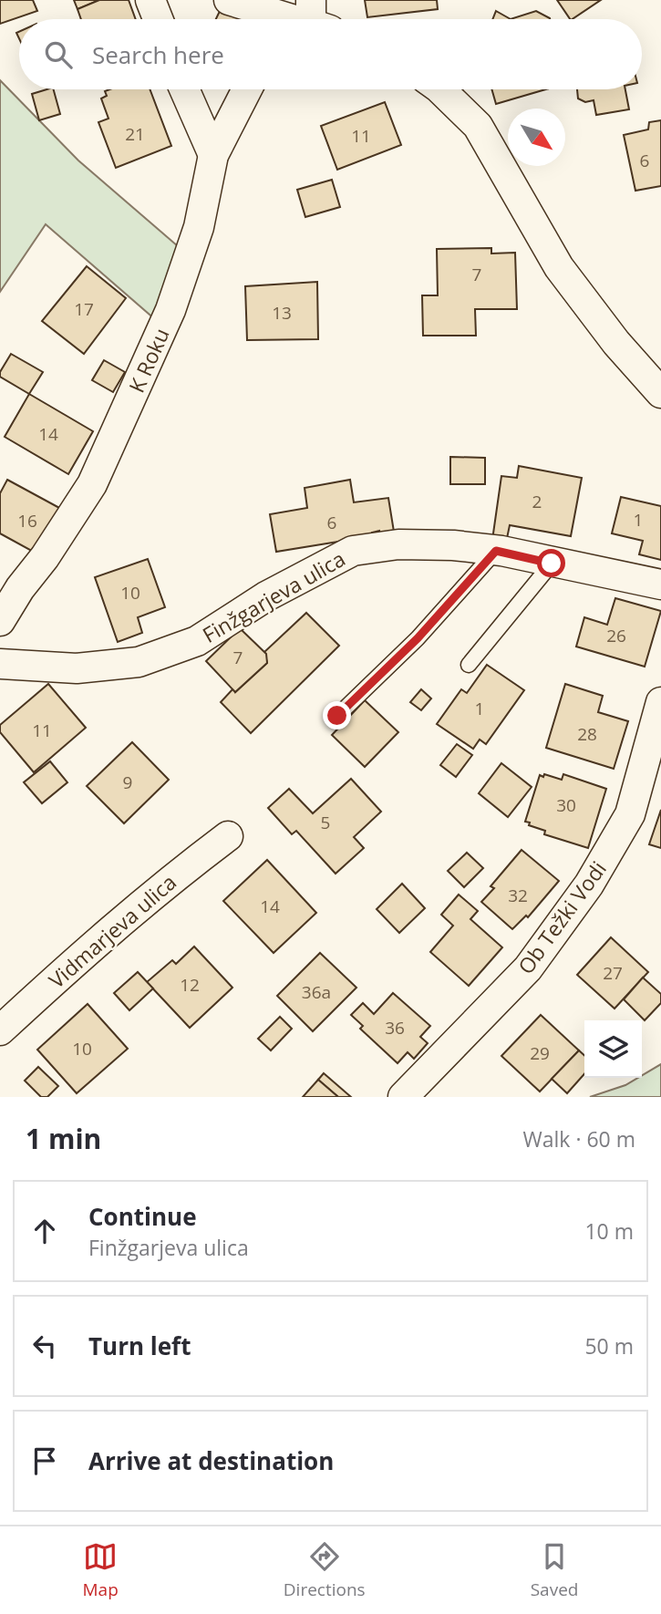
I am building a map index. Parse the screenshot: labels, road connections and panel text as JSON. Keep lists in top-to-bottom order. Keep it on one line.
{"streets":{"street":["K Roku","Finžgarjeva ulica","Ob Težki Vodi","Vidmarjeva ulica"]},"house_numbers":["21","11","6","7","17","13","14","2","1","16","6","10","26","7","1","11","28","9","30","5","32","14","27","12","36a","36","10","29"],"north":"bottom right","page":{"search":"Search here","heading":["1 min","Walk · 60 m"],"list":[["Continue","Finžgarjeva ulica","10 m"],["Turn left","50 m"],"Arrive at destination"],"nav":["Map","Directions","Saved"]}}
